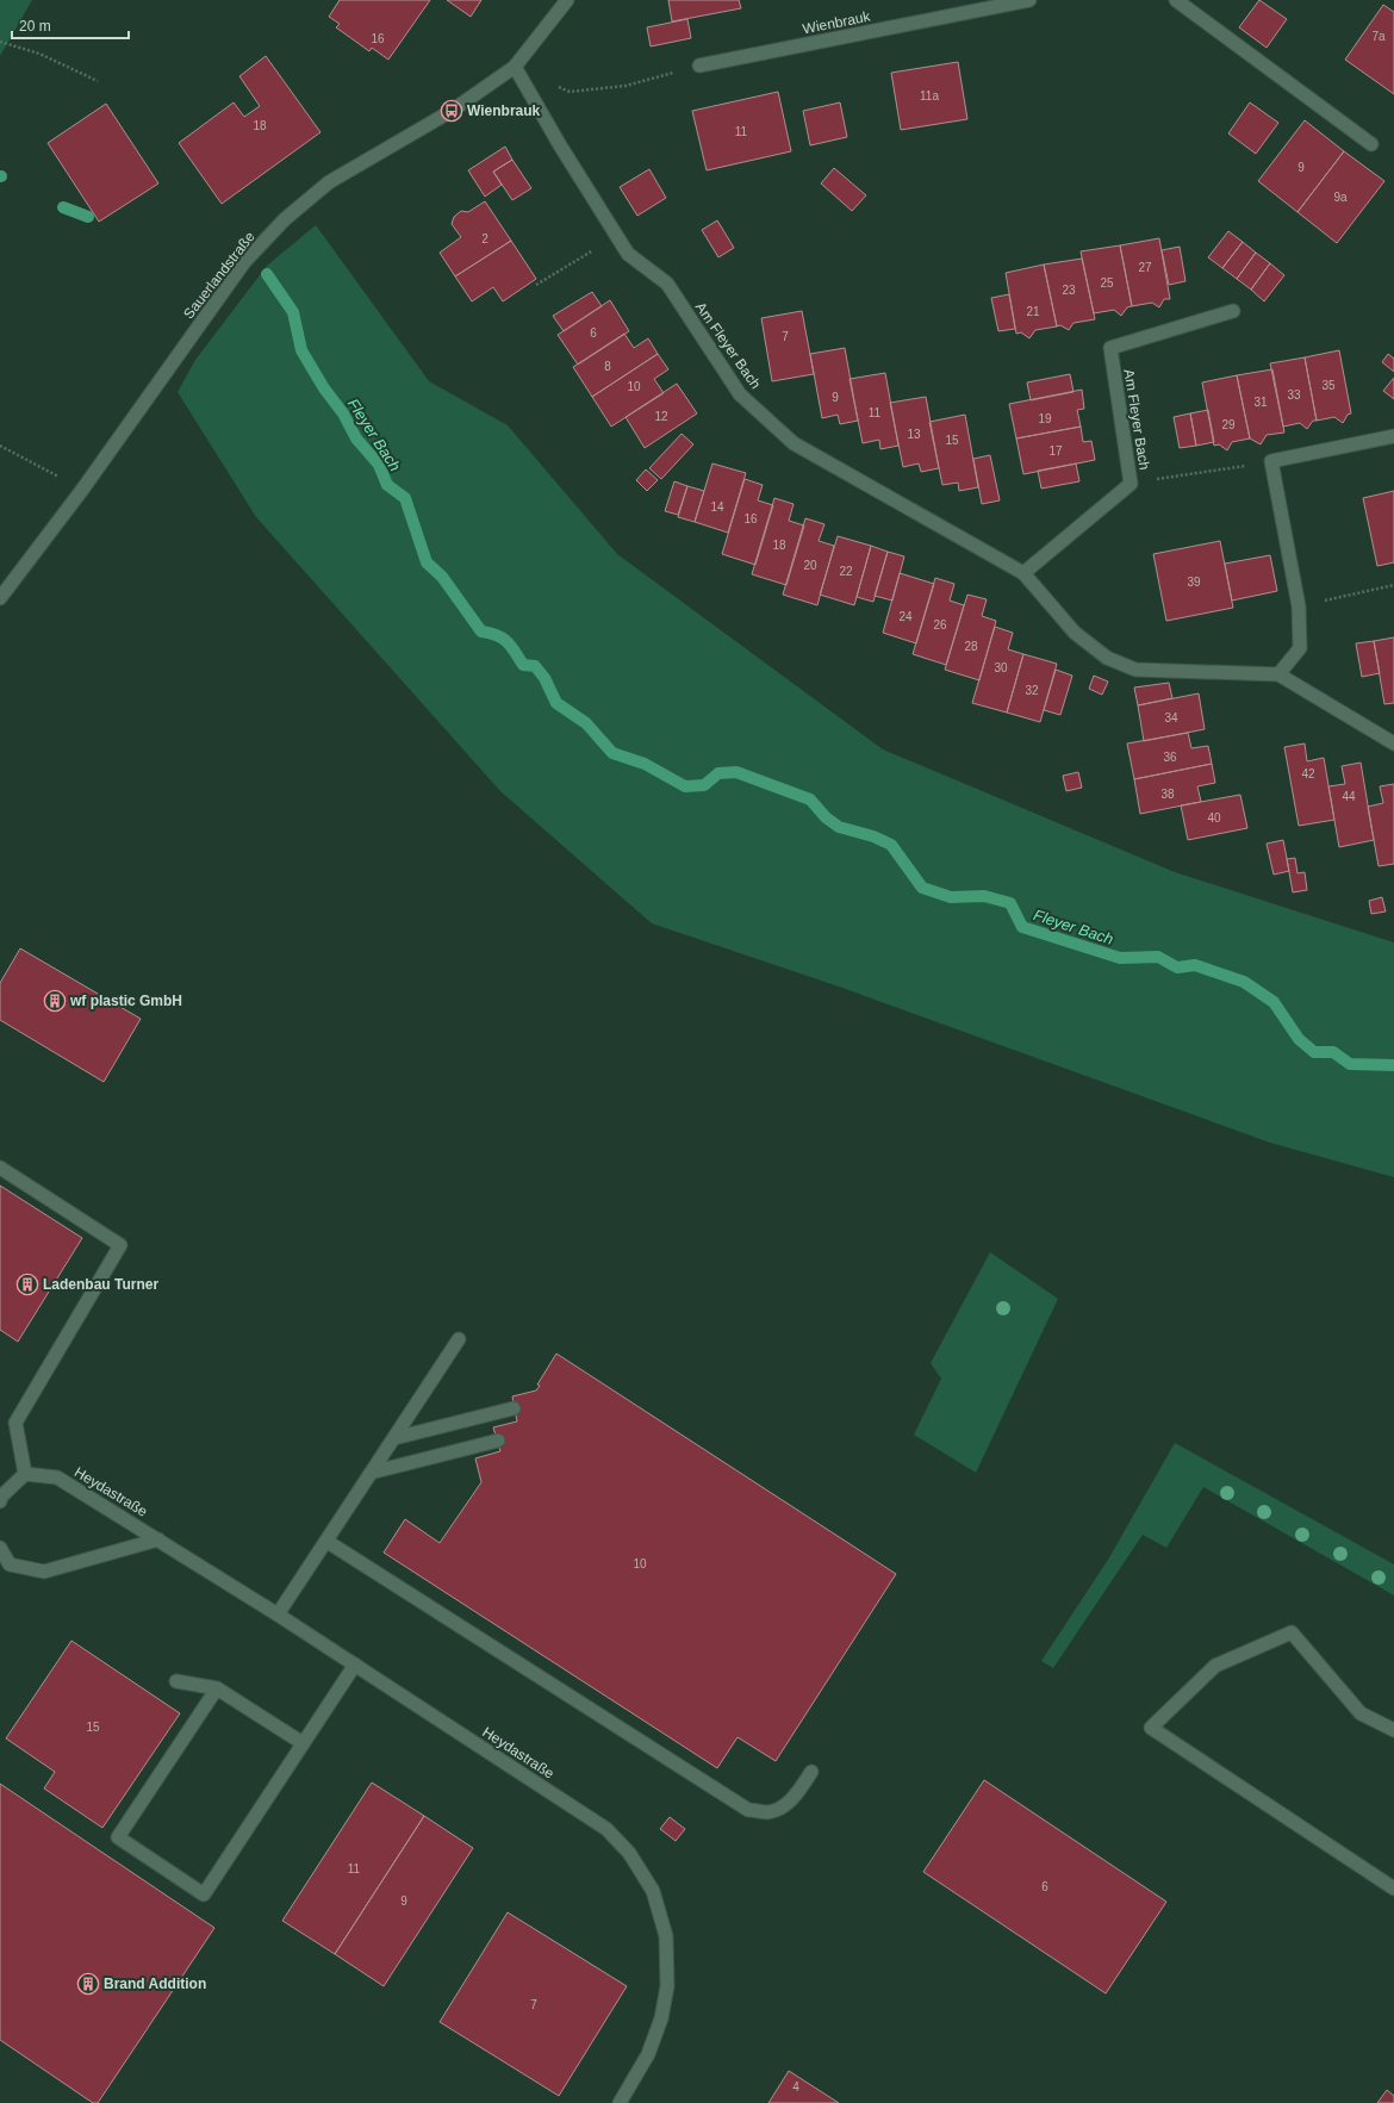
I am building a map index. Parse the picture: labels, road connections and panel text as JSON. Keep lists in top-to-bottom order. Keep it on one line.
{"streets":{"street":["Wienbrauk","Sauerlandstraße","Am Fleyer Bach","Heydastraße"]},"crossings":[["Sauerlandstraße","Am Fleyer Bach"]],"water":["Fleyer Bach"],"places":{"bus stop":["Wienbrauk"],"building":["wf plastic GmbH","Ladenbau Turner","Brand Addition"]},"house_numbers":["7a","16","11a","18","11","9","9a","2","27","25","23","21","6","7","8","35","10","33","9","31","11","12","19","29","13","15","17","14","16","18","20","22","39","24","26","28","30","32","34","36","42","38","44","40","10","15","11","6","9","7","4"],"scale_bar":"20 m"}
